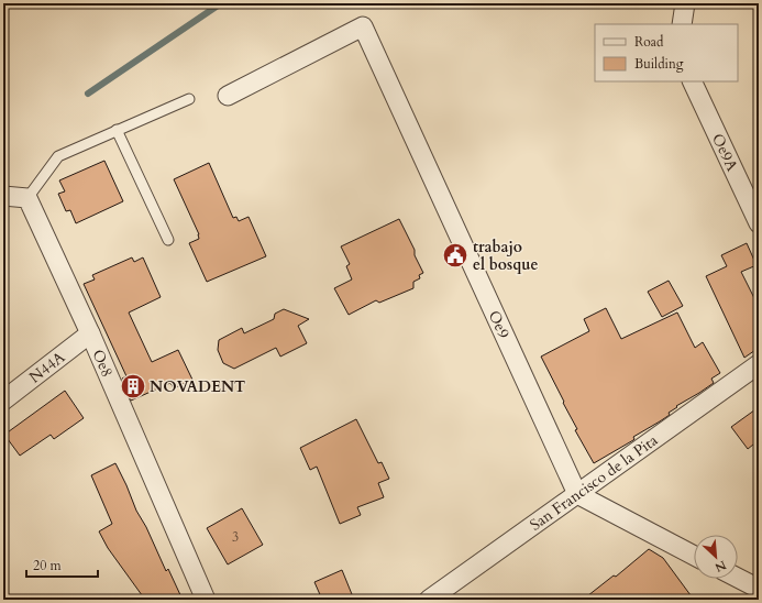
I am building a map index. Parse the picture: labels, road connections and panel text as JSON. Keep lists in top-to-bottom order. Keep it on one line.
{"streets":{"street":["Oe9A","Oe9","Oe8","N44A","San Francisco de la Pita"]},"crossings":[["Oe9","San Francisco de la Pita"],["Oe8","N44A"]],"places":{"public building":["trabajo el bosque"],"building":["NOVADENT"]},"house_numbers":["3"],"legend":["Road","Building"],"scale_bar":"20 m","north":"bottom right"}
